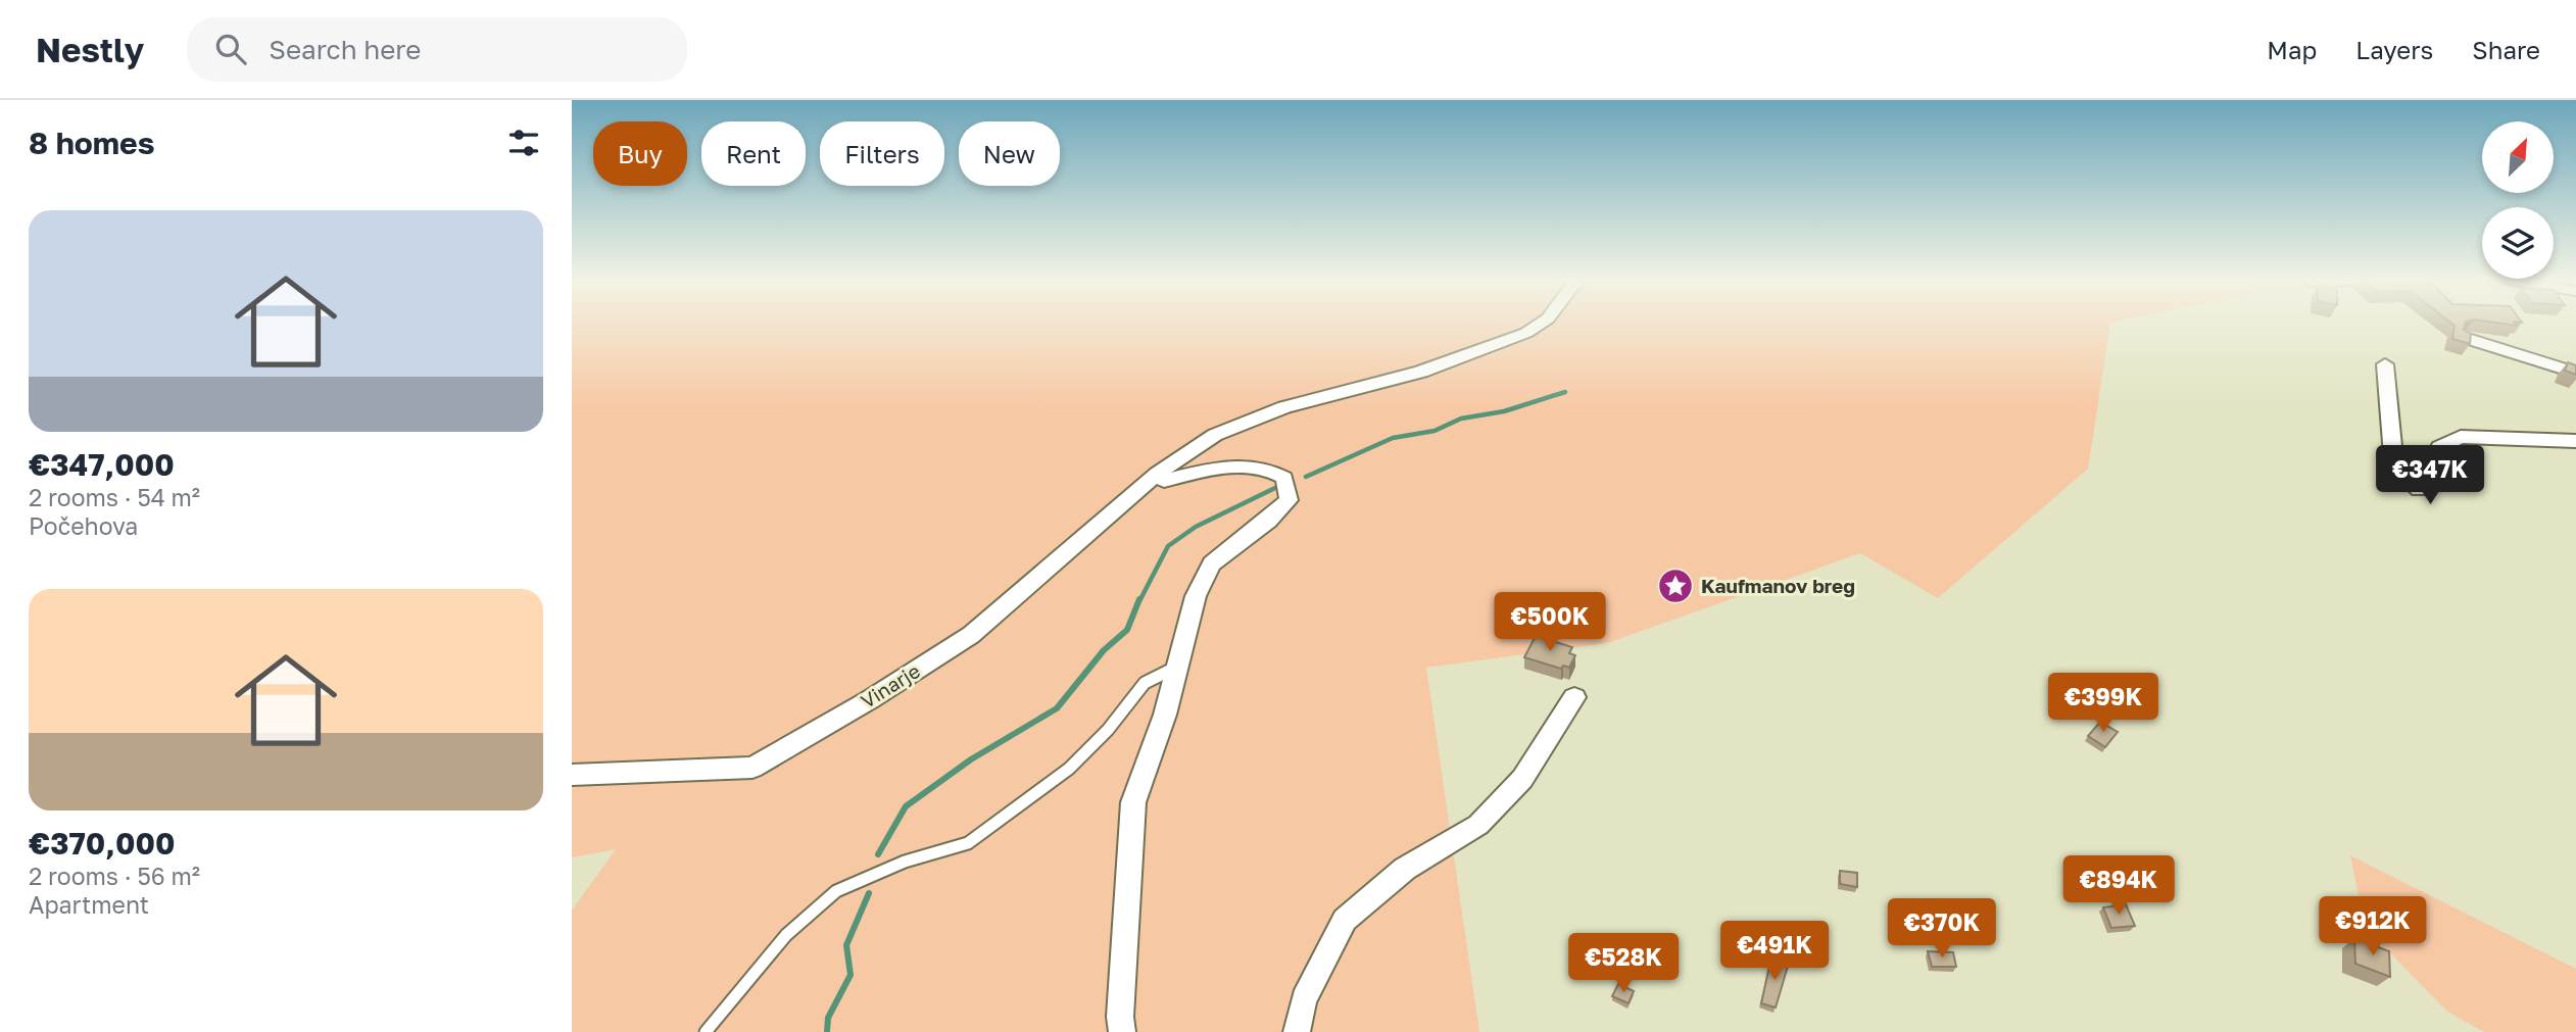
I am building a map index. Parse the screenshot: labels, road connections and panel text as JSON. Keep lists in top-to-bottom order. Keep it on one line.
{"streets":{"street":["Vinarje"]},"places":{"place":["Kaufmanov breg"]},"north":"top right","page":{"header":"Nestly","search":"Search here","nav":["Map","Layers","Share"],"heading":"8 homes","chip":["Buy","Rent","Filters","New"],"list":[{"name":"€347,000","note":"2 rooms · 54 m² · Počehova"},{"name":"€370,000","note":"2 rooms · 56 m² · Apartment"}],"price":["€347K","€500K","€399K","€894K","€912K","€370K","€491K","€528K"]}}
